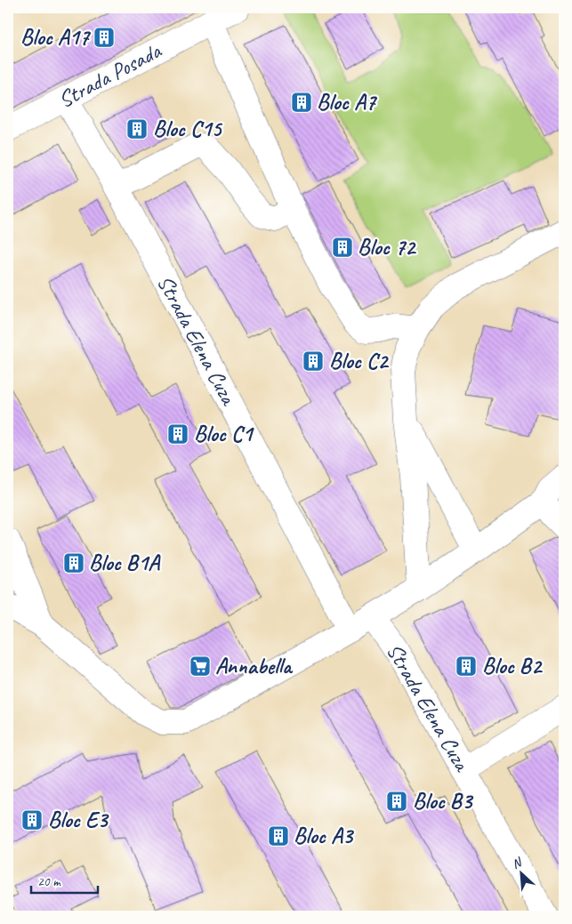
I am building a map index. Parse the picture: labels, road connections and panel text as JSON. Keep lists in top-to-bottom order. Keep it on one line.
{"streets":{"street":["Strada Posada","Strada Elena Cuza"]},"crossings":[["Strada Posada","Strada Elena Cuza"]],"places":{"building":["Bloc A17","Bloc A7","Bloc C15","Bloc 72","Bloc C2","Bloc C1","Bloc B1A","Bloc B2","Bloc B3","Bloc E3","Bloc A3"],"supermarket":["Annabella"]},"scale_bar":"20 m","north":"top left"}
